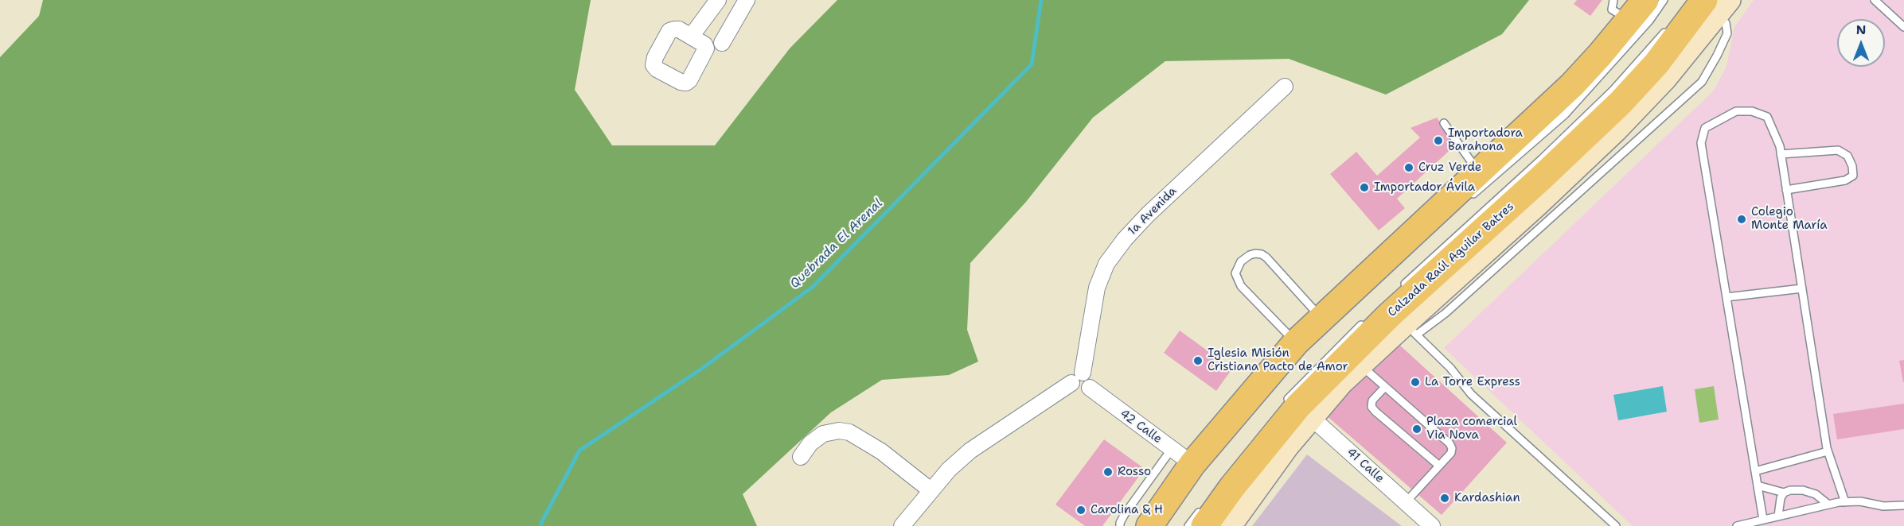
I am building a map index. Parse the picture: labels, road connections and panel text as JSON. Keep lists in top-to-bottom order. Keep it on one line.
{"streets":{"highway":["Calzada Raúl Aguilar Batres"],"street":["1a Avenida","42 Calle","41 Calle"]},"crossings":[["1a Avenida","42 Calle"],["Calzada Raúl Aguilar Batres","41 Calle"]],"water":["Quebrada El Arenal"],"places":["Importadora Barahona","Cruz Verde","Importador Ávila","Colegio Monte María","Iglesia Misión Cristiana Pacto de Amor","La Torre Express","Plaza comercial Via Nova","Rosso","Kardashian","Carolina & H"],"north":"top"}
